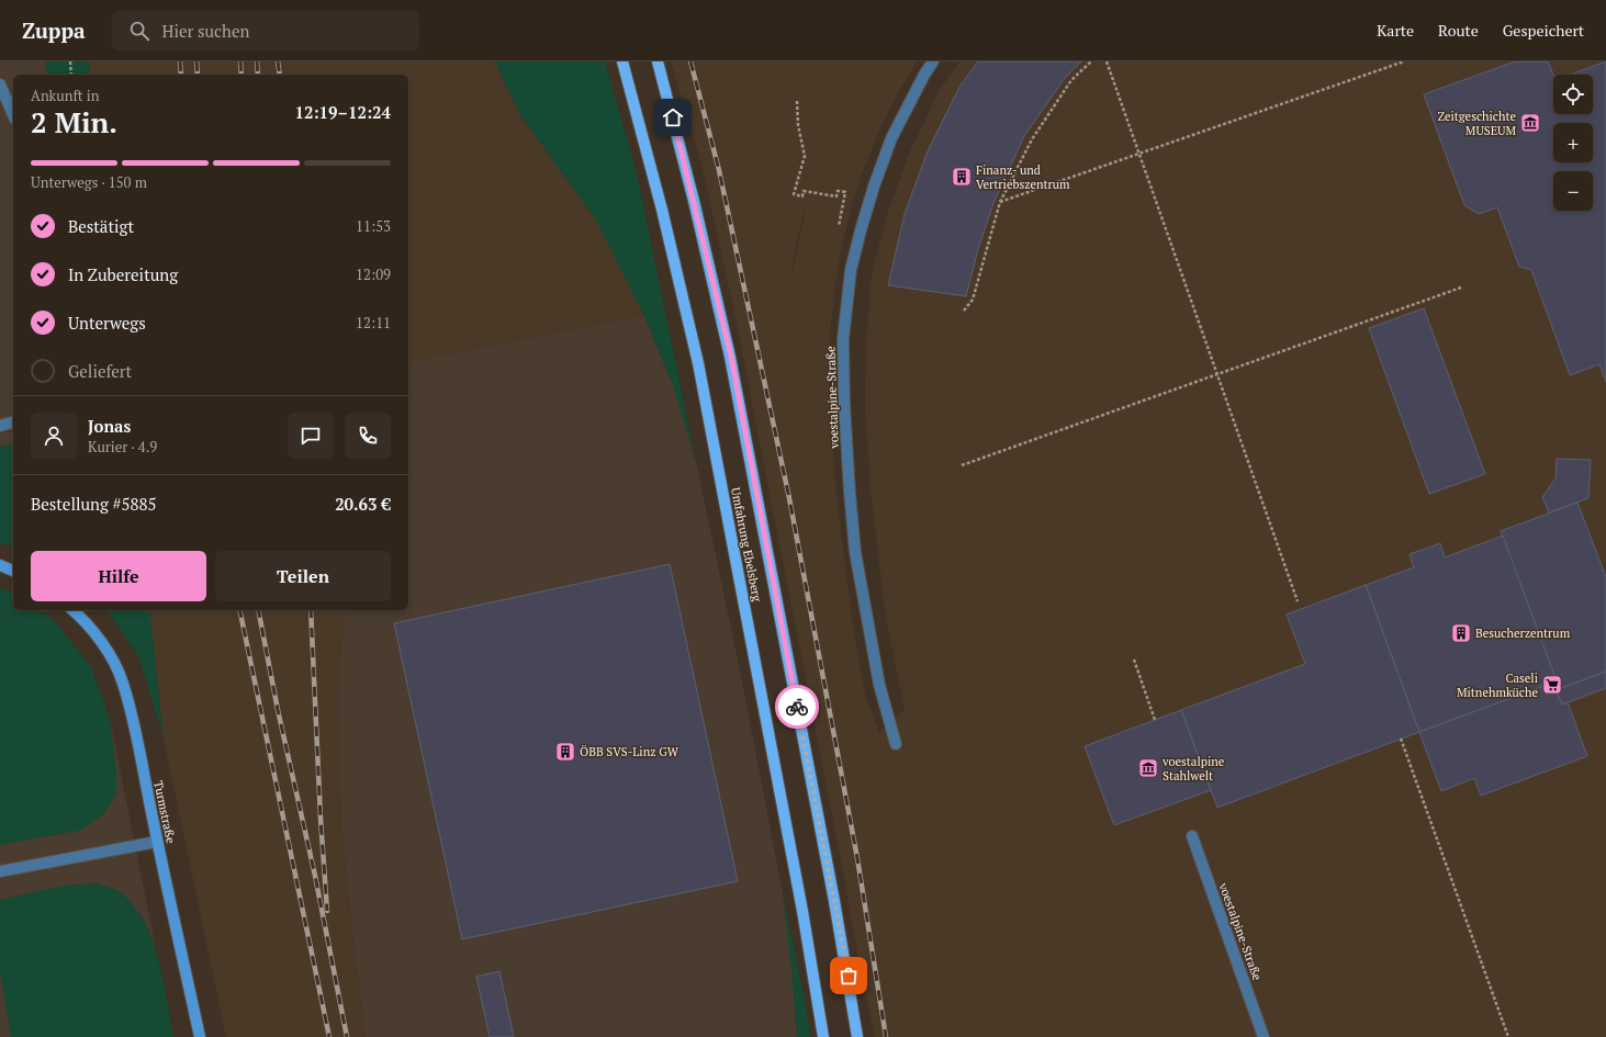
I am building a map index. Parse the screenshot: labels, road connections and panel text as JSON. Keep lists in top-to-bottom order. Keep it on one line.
{"streets":{"main road":["Umfahrung Ebelsberg","Turmstraße"],"street":["voestalpine-Straße"]},"places":{"museum":["Zeitgeschichte MUSEUM","voestalpine Stahlwelt"],"building":["Finanz- und Vertriebszentrum","Besucherzentrum","ÖBB SVS-Linz GW"],"supermarket":["Caseli Mitnehmküche"]},"page":{"header":"Zuppa","search":"Hier suchen","nav":["Karte","Route","Gespeichert"],"map_buttons":["+","−"],"heading":["2 Min.","Ankunft in","12:19–12:24"],"panel":["Jonas","Kurier · 4.9","Bestellung #5885","20.63 €"],"bar":"Unterwegs · 150 m","list":[["Bestätigt","11:53"],["In Zubereitung","12:09"],["Unterwegs","12:11"],"Geliefert"],"buttons":["Hilfe","Teilen"]}}
